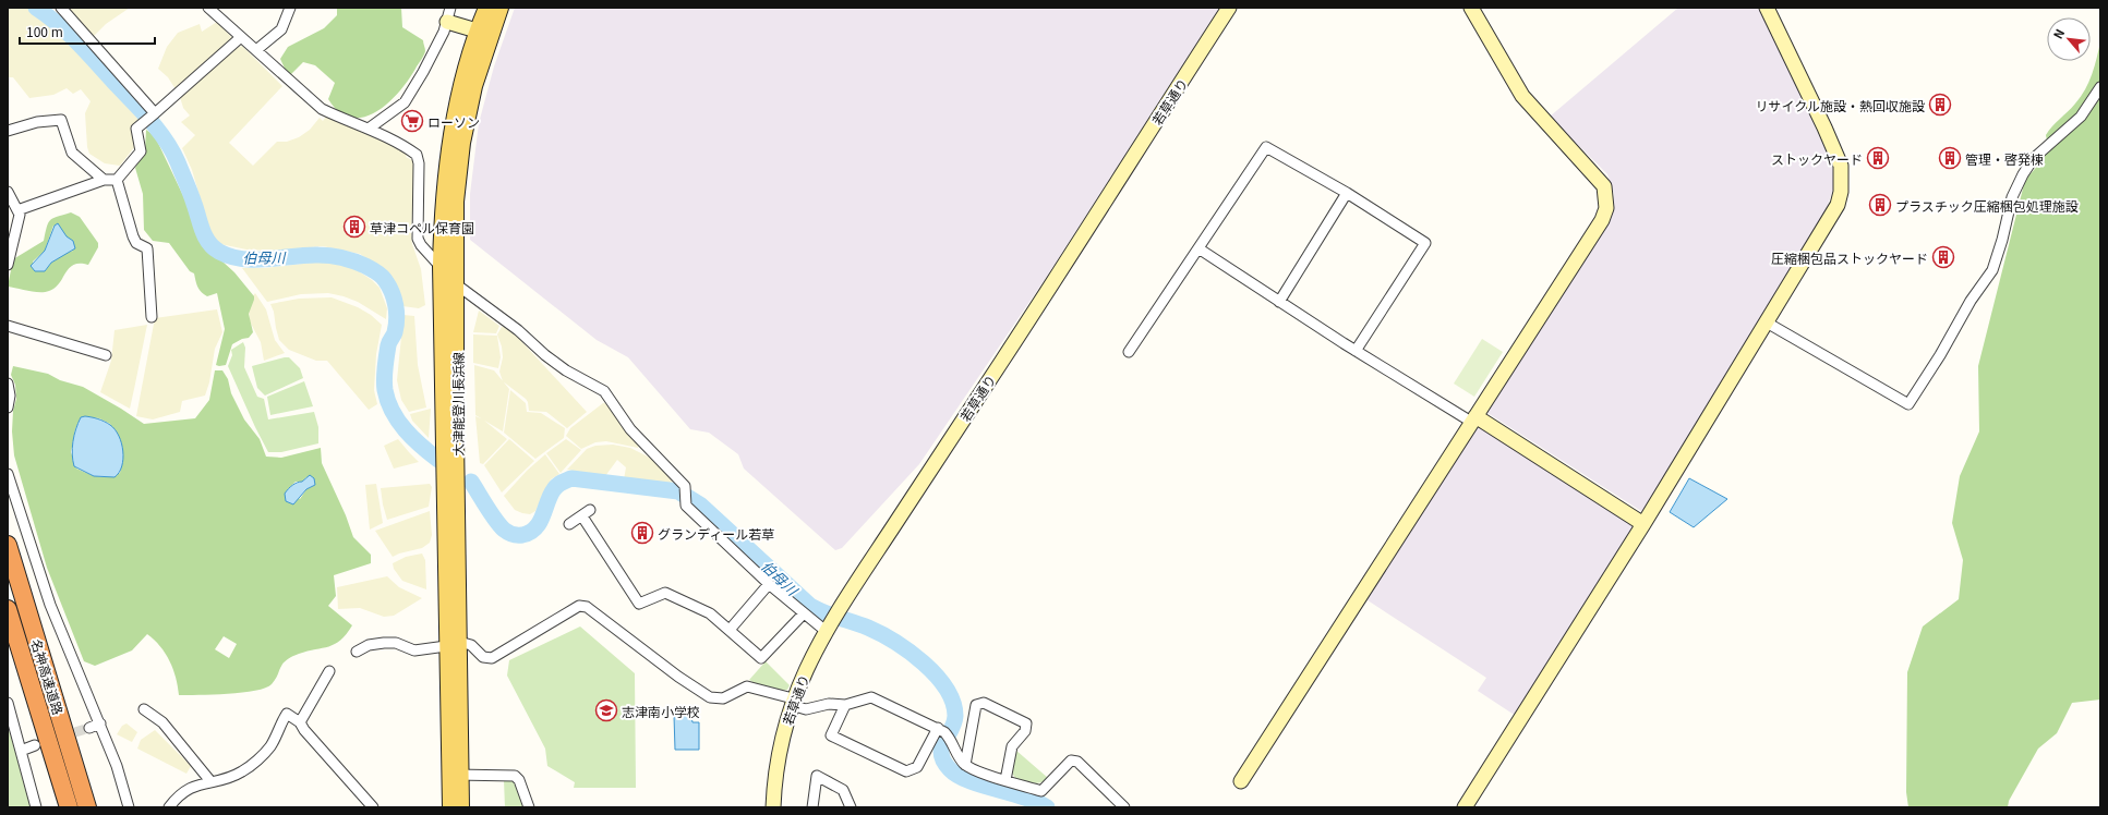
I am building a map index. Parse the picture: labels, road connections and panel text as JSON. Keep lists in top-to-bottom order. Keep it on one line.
{"streets":{"highway":["名神高速道路"],"main road":["大津能登川長浜線"],"street":["若草通り"]},"water":["伯母川"],"places":{"building":["リサイクル施設・熱回収施設","ストックヤード","管理・啓発棟","プラスチック圧縮梱包処理施設","草津コペル保育園","圧縮梱包品ストックヤード","グランディール若草"],"supermarket":["ローソン"],"school or university":["志津南小学校"]},"scale_bar":"100 m","north":"top left"}
